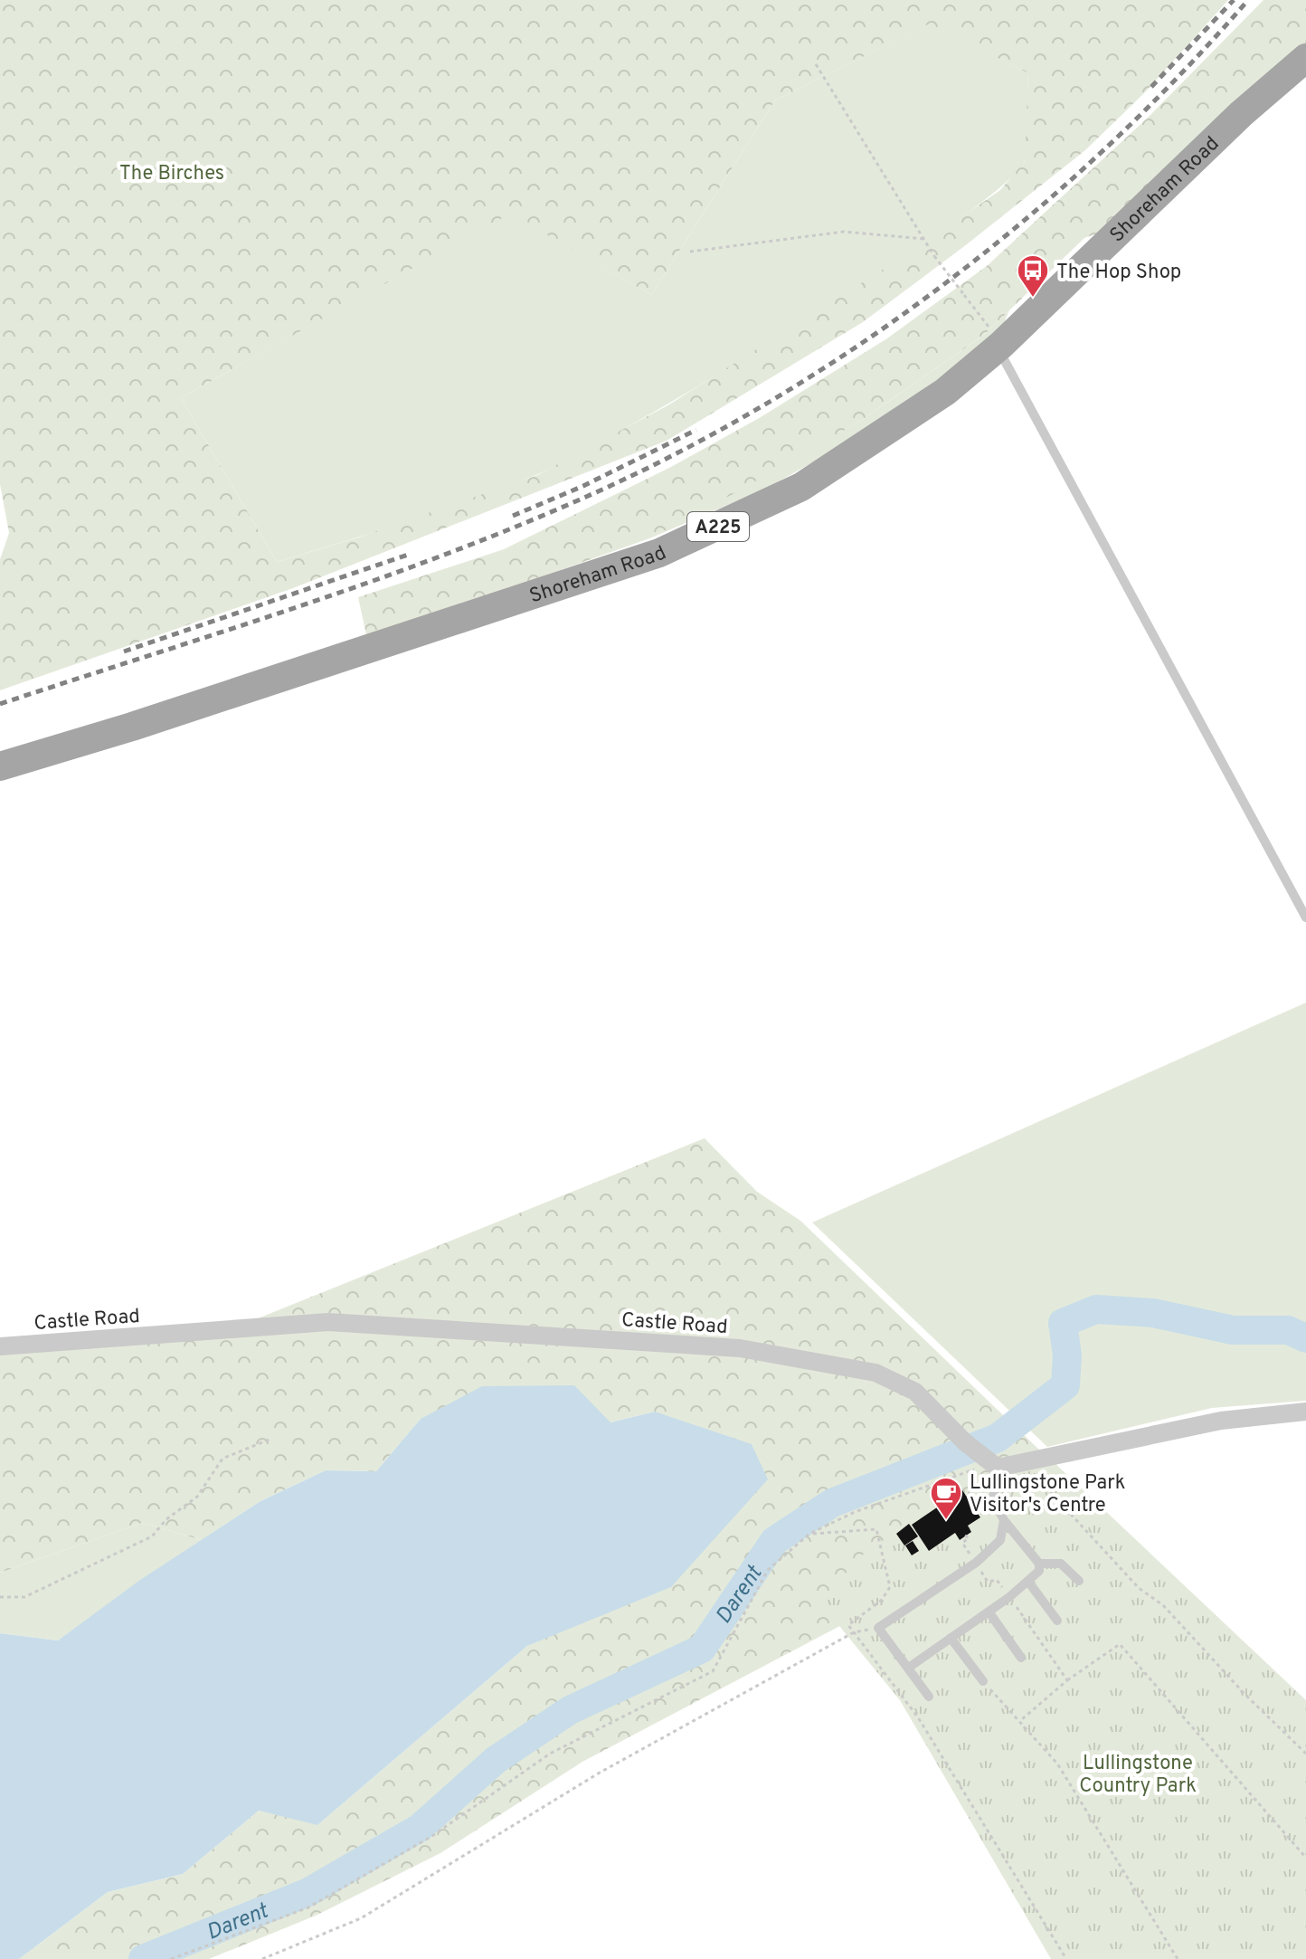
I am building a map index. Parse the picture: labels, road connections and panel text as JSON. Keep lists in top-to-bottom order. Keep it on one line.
{"streets":{"main road":["Shoreham Road","A225"],"street":["Castle Road"]},"water":["Darent"],"parks":["The Birches","Lullingstone Country Park"],"places":{"bus stop":["The Hop Shop"],"cafe":["Lullingstone Park Visitor's Centre"]}}
